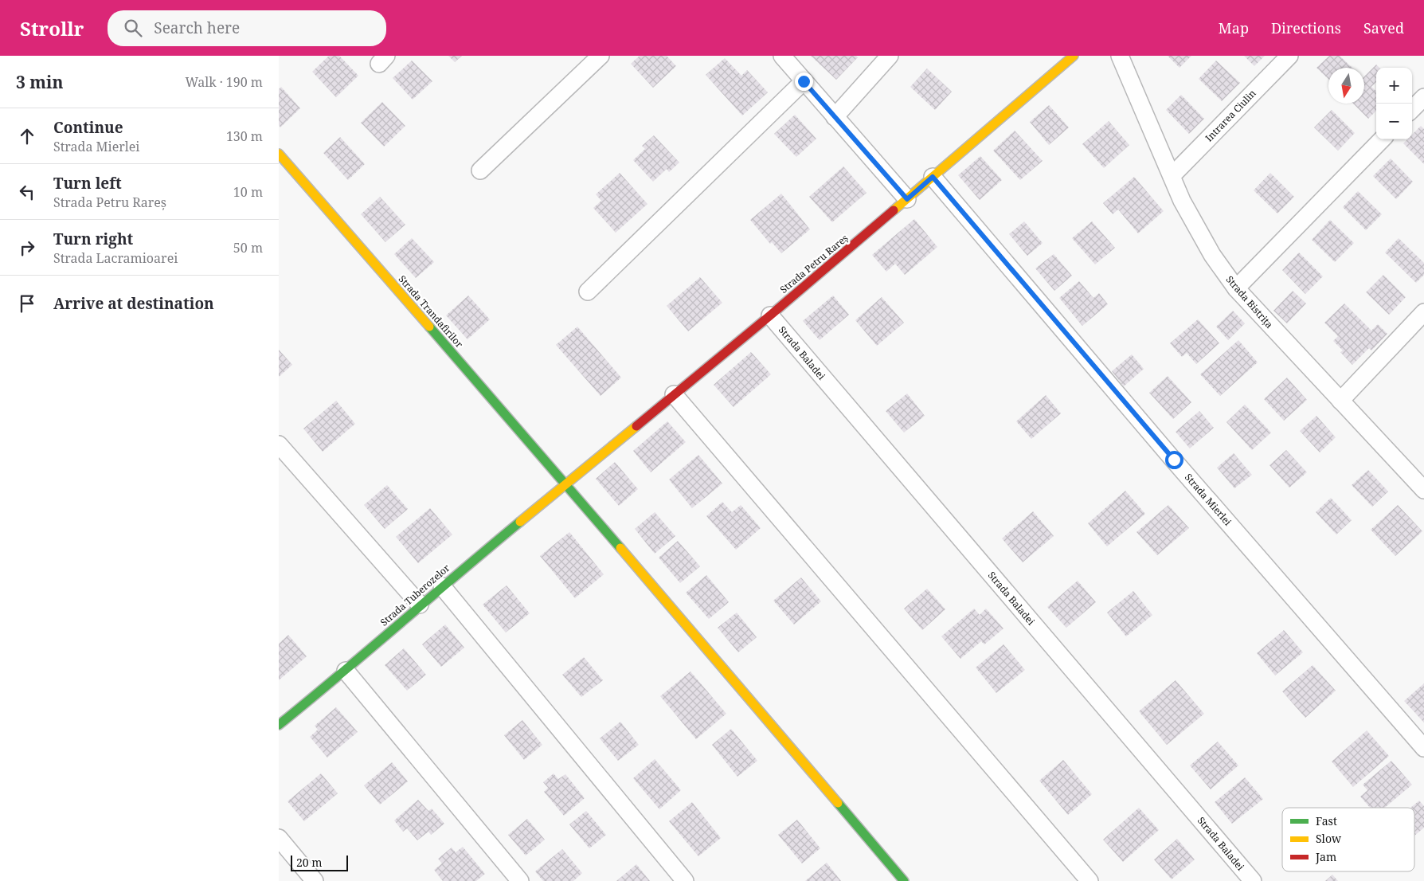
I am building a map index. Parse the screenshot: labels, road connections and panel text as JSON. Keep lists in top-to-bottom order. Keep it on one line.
{"streets":{"street":["Intrarea Ciulin","Strada Petru Rareș","Strada Bistrița","Strada Trandafirilor","Strada Baladei","Strada Mierlei","Strada Tuberozelor"]},"crossings":[["Intrarea Ciulin","Strada Bistrița"],["Strada Petru Rareș","Strada Trandafirilor"],["Strada Petru Rareș","Strada Baladei"],["Strada Petru Rareș","Strada Mierlei"],["Strada Petru Rareș","Strada Tuberozelor"],["Strada Trandafirilor","Strada Tuberozelor"]],"legend":["Fast","Slow","Jam"],"scale_bar":"20 m","north":"bottom","page":{"header":"Strollr","search":"Search here","nav":["Map","Directions","Saved"],"heading":["3 min","Walk · 190 m"],"map_buttons":["+","−"],"list":[["Continue","Strada Mierlei","130 m"],["Turn left","Strada Petru Rareș","10 m"],["Turn right","Strada Lacramioarei","50 m"],"Arrive at destination"],"scale":"20 m"}}
